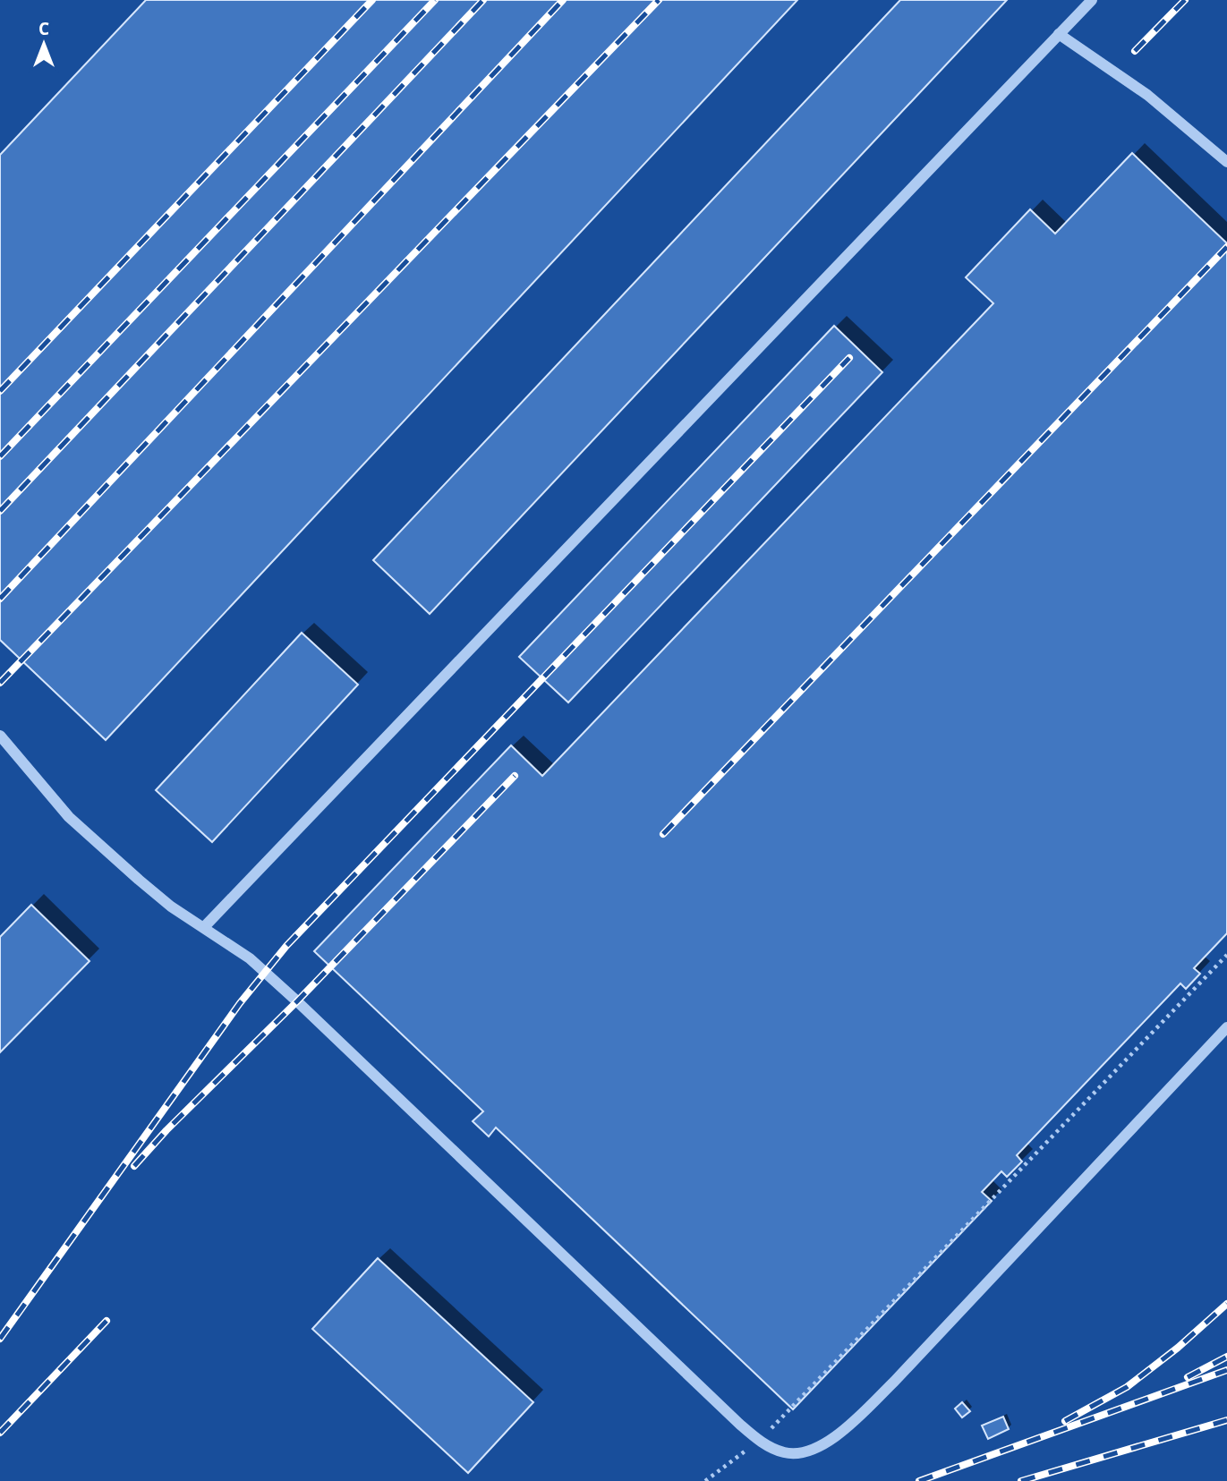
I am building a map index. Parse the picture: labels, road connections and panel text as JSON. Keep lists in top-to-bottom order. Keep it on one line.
{"north":"top"}
